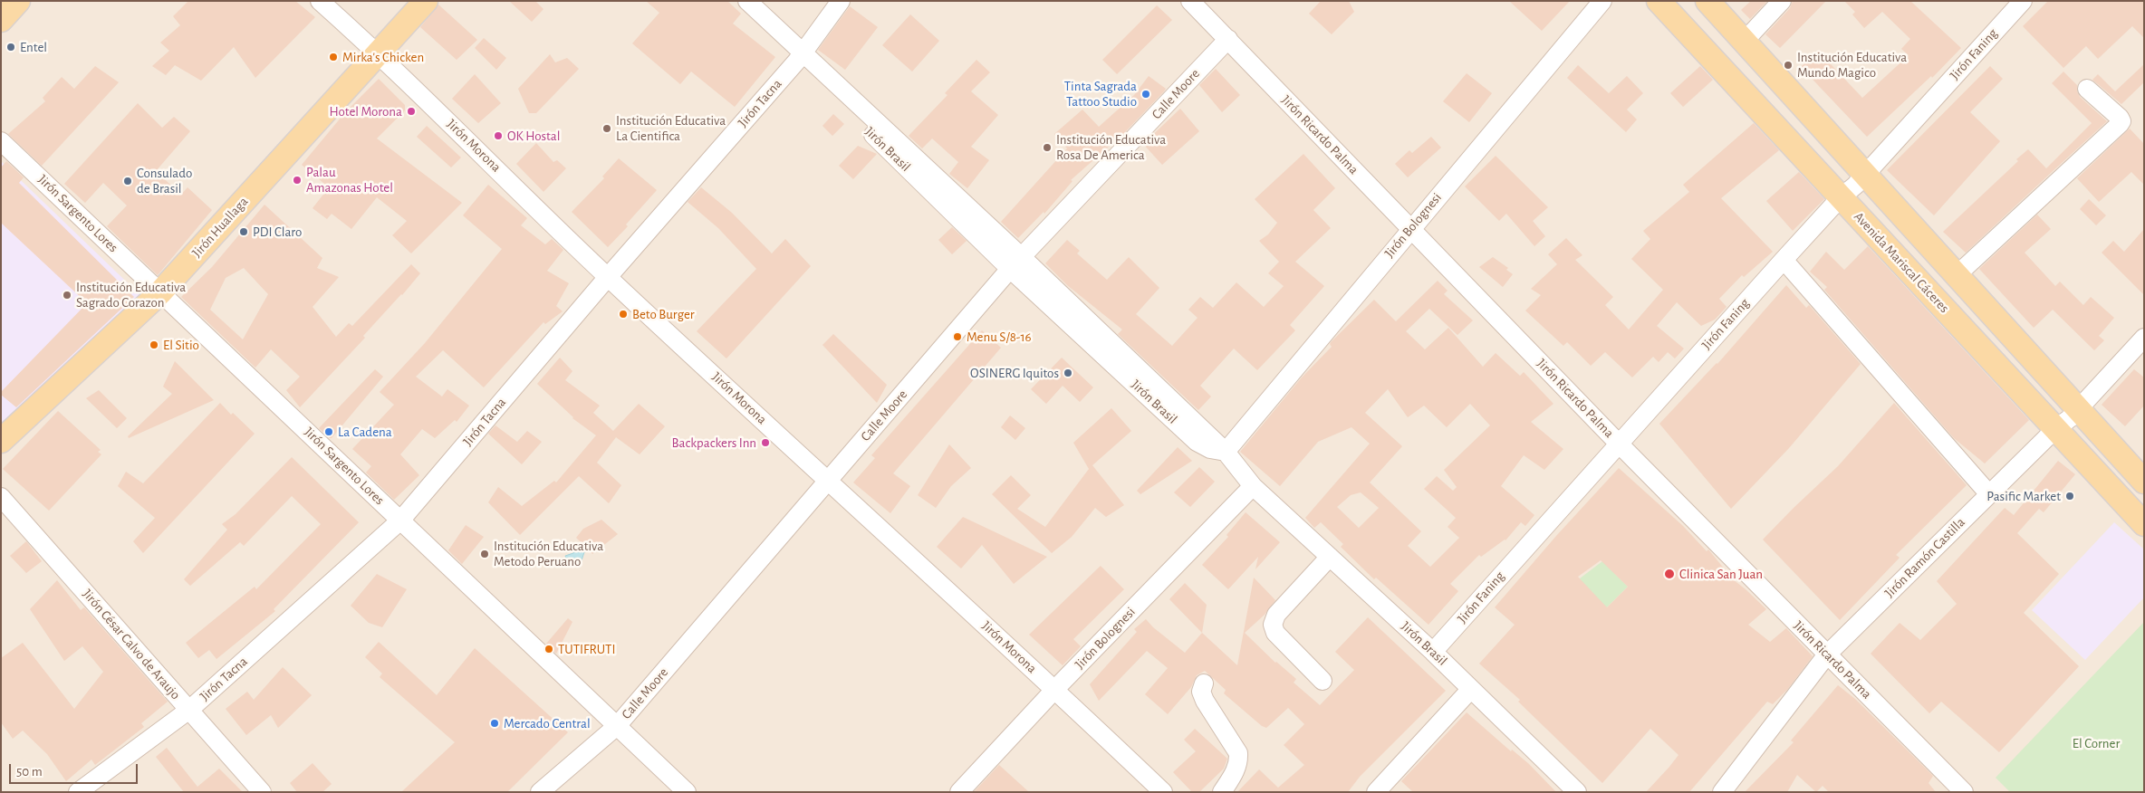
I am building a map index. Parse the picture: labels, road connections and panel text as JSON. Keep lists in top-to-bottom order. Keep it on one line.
{"streets":{"main road":["Jirón Huallaga","Avenida Mariscal Cáceres"],"street":["Jirón Faning","Calle Moore","Jirón Tacna","Jirón Ricardo Palma","Jirón Morona","Jirón Brasil","Jirón Sargento Lores","Jirón Bolognesi","Jirón Ramón Castilla","Jirón César Calvo de Araujo"]},"crossings":[["Jirón Faning","Jirón Ricardo Palma"],["Jirón Faning","Jirón Brasil"],["Jirón Faning","Avenida Mariscal Cáceres"],["Calle Moore","Jirón Ricardo Palma"],["Calle Moore","Jirón Morona"],["Calle Moore","Jirón Brasil"],["Calle Moore","Jirón Sargento Lores"],["Jirón Tacna","Jirón Morona"],["Jirón Tacna","Jirón Brasil"],["Jirón Tacna","Jirón Sargento Lores"],["Jirón Tacna","Jirón César Calvo de Araujo"],["Jirón Ricardo Palma","Jirón Bolognesi"],["Jirón Ricardo Palma","Jirón Ramón Castilla"],["Jirón Morona","Jirón Bolognesi"],["Jirón Morona","Jirón Huallaga"],["Jirón Brasil","Jirón Bolognesi"],["Jirón Sargento Lores","Jirón Huallaga"],["Avenida Mariscal Cáceres","Jirón Ramón Castilla"]],"parks":["El Corner"],"places":["Entel","Mirka's Chicken","Institución Educativa Mundo Magico","Tinta Sagrada Tattoo Studio","Hotel Morona","Institución Educativa La Cientifica","OK Hostal","Institución Educativa Rosa De America","Palau Amazonas Hotel","Consulado de Brasil","PDI Claro","Institución Educativa Sagrado Corazon","Beto Burger","Menu S/8-16","El Sitio","OSINERG Iquitos","La Cadena","Backpackers Inn","Pasific Market","Institución Educativa Metodo Peruano","Clinica San Juan","TUTIFRUTI","Mercado Central"],"scale_bar":"50 m"}
